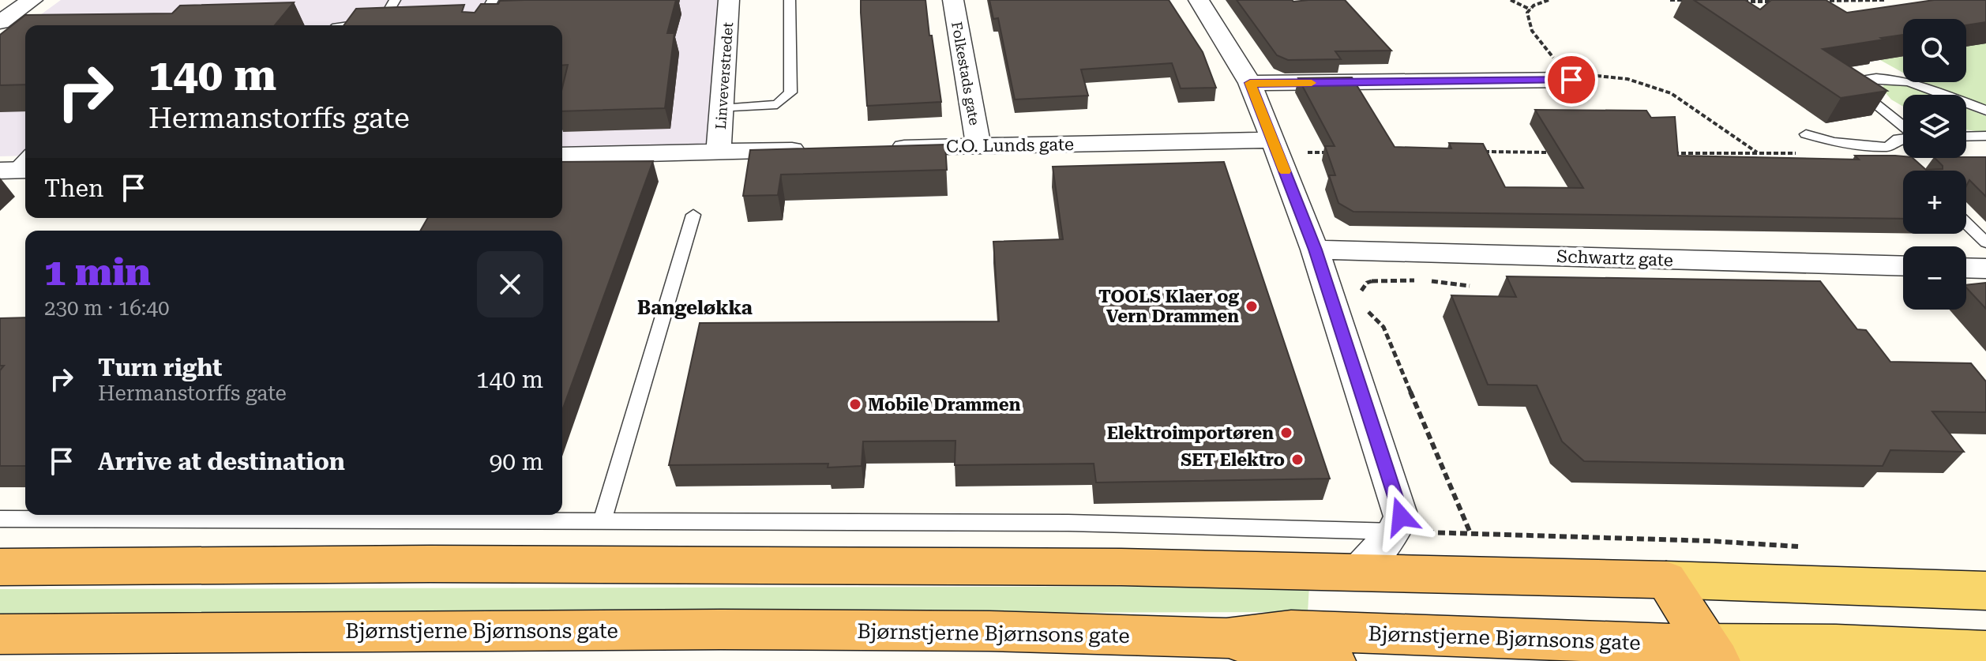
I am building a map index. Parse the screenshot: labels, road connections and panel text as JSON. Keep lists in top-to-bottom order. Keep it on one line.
{"streets":{"highway":["Bjørnstjerne Bjørnsons gate"],"street":["Folkestads gate","Linveverstredet","C.O. Lunds gate","Schwartz gate"]},"crossings":[["Folkestads gate","C.O. Lunds gate"]],"districts":["Bangeløkka"],"places":["TOOLS Klaer og Vern Drammen","Mobile Drammen","Elektroimportøren","SET Elektro"],"page":{"map_buttons":["+","−"],"turn":["140 m","Hermanstorffs gate"],"then":"Then","heading":["1 min","230 m · 16:40"],"list":[{"name":"Turn right","note":"Hermanstorffs gate","value":"140 m"},{"name":"Arrive at destination","value":"90 m"}]}}
